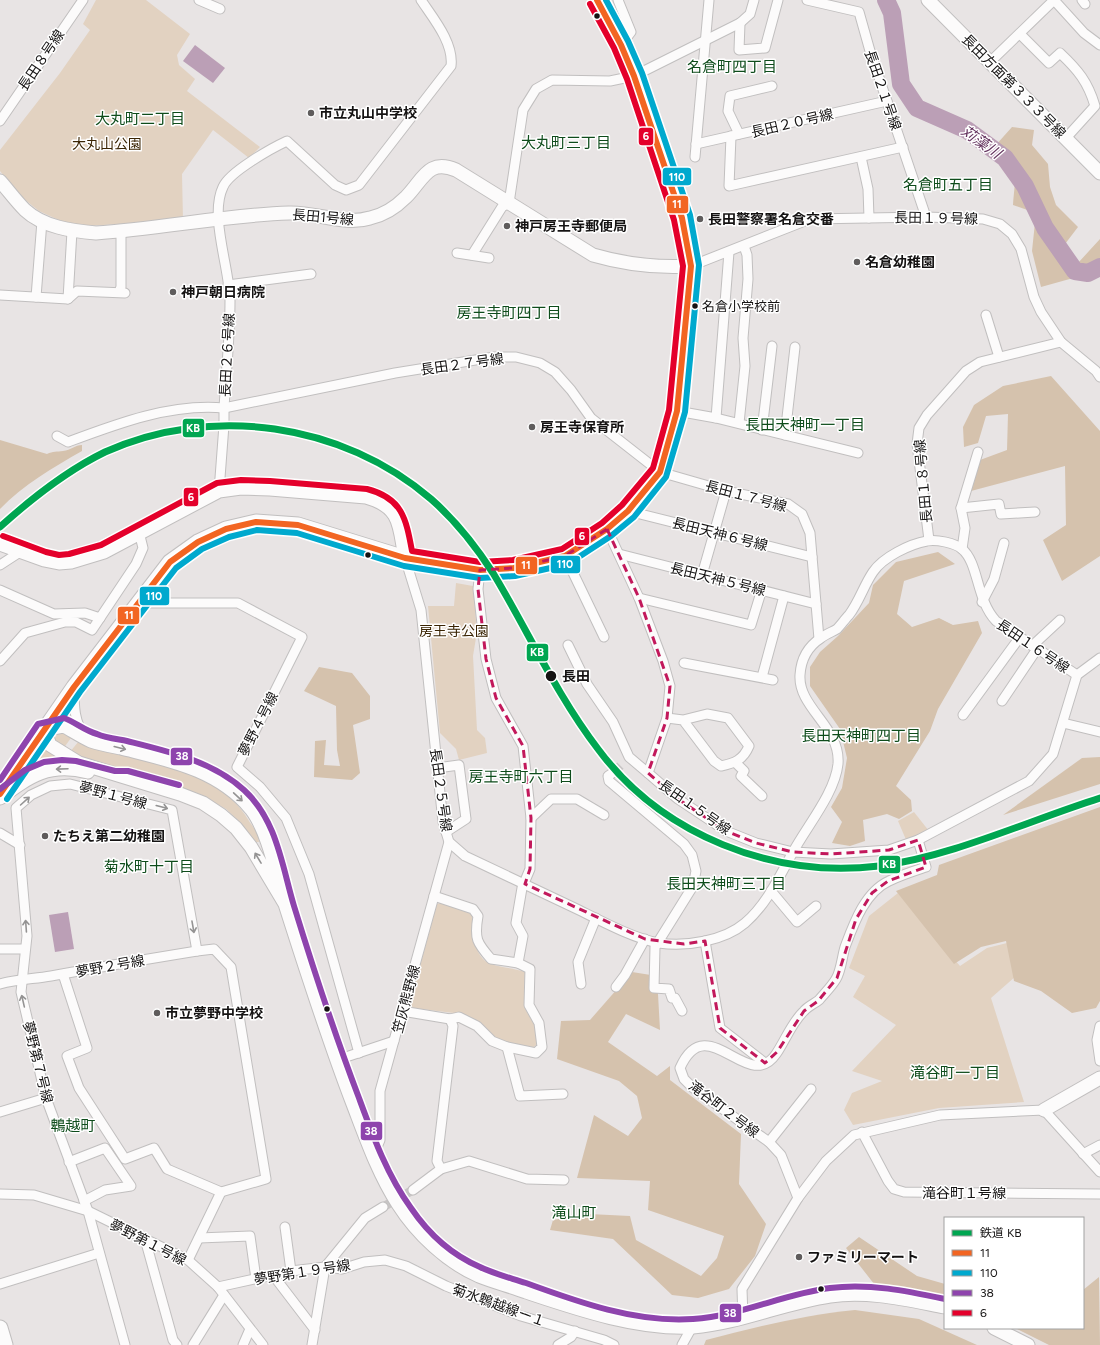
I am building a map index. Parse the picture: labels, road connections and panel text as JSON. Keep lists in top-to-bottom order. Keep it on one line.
{"streets":{"street":["長田８号線","長田方面第３３３号線","長田２１号線","長田２０号線","長田1号線","長田１９号線","長田２６号線","長田２７号線","長田１８号線","長田１７号線","長田天神６号線","長田天神５号線","長田１６号線","夢野４号線","長田２５号線","夢野１号線","長田１５号線","夢野２号線","笠灰熊野線","夢野第７号線","滝谷町２号線","滝谷町１号線","夢野第１号線","夢野第１９号線","菊水鵯越線ー１"]},"crossings":[["長田２１号線","長田２０号線"],["長田２１号線","長田１９号線"],["長田1号線","長田１９号線"],["長田1号線","長田２６号線"],["長田１９号線","長田１８号線"],["長田２６号線","長田２７号線"],["長田２６号線","長田２５号線"],["長田２７号線","長田１７号線"],["長田１７号線","長田天神６号線"],["長田１７号線","長田天神５号線"],["長田天神５号線","長田１５号線"],["長田１６号線","長田１５号線"],["長田２５号線","長田１５号線"],["長田２５号線","笠灰熊野線"],["夢野１号線","夢野２号線"],["夢野１号線","夢野第７号線"],["夢野２号線","夢野第７号線"],["夢野第７号線","夢野第１号線"],["夢野第１号線","夢野第１９号線"],["夢野第１９号線","菊水鵯越線ー１"]],"districts":["名倉町四丁目","大丸町二丁目","大丸町三丁目","名倉町五丁目","房王寺町四丁目","長田天神町一丁目","長田天神町四丁目","房王寺町六丁目","菊水町十丁目","長田天神町三丁目","滝谷町一丁目","鵯越町","滝山町"],"water":["苅藻川"],"parks":["大丸山公園","房王寺公園"],"places":["市立丸山中学校","長田警察署名倉交番","神戸房王寺郵便局","名倉幼稚園","神戸朝日病院","名倉小学校前","房王寺保育所","長田","たちえ第二幼稚園","市立夢野中学校","ファミリーマート"],"lines":["transit line 11","transit line 110","transit line 6","rail line KB","transit line 38"],"legend":["鉄道 KB","11","110","38","6"]}
